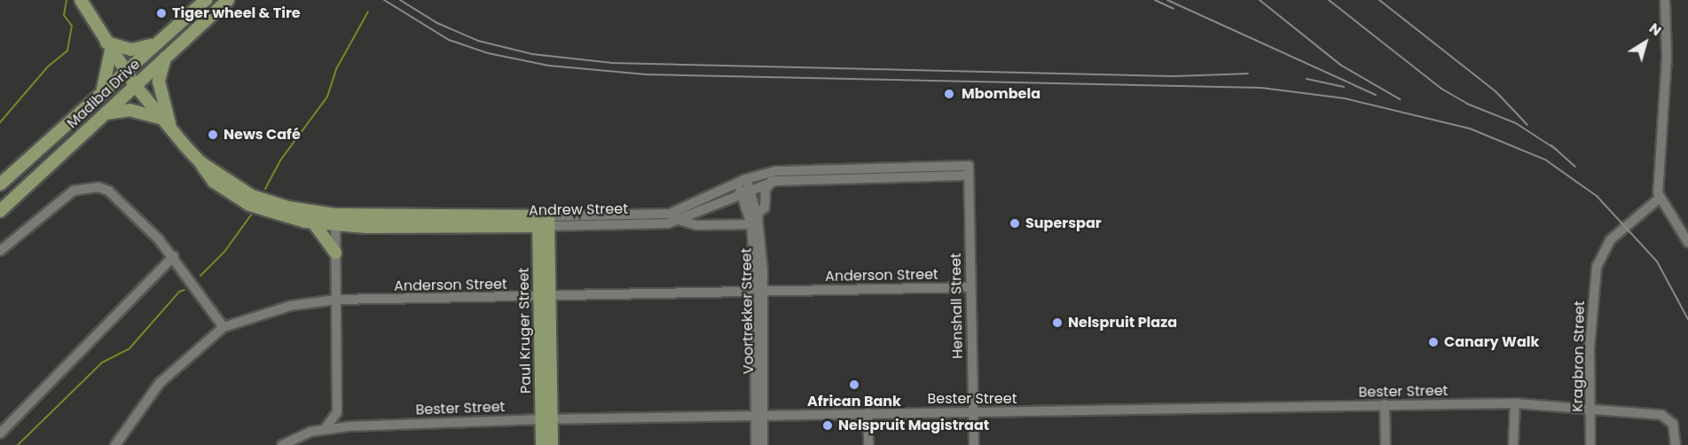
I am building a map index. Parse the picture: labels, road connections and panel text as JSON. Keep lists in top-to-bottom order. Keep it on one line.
{"streets":{"main road":["Madiba Drive","Andrew Street","Paul Kruger Street"],"street":["Anderson Street","Henshall Street","Voortrekker Street","Kragbron Street","Bester Street"]},"crossings":[["Madiba Drive","Andrew Street"],["Andrew Street","Henshall Street"],["Andrew Street","Voortrekker Street"],["Andrew Street","Paul Kruger Street"],["Anderson Street","Henshall Street"],["Anderson Street","Voortrekker Street"],["Anderson Street","Paul Kruger Street"],["Henshall Street","Bester Street"],["Voortrekker Street","Bester Street"],["Paul Kruger Street","Bester Street"],["Kragbron Street","Bester Street"]],"places":["Tiger wheel & Tire","Mbombela","News Café","Superspar","Nelspruit Plaza","Canary Walk","African Bank","Nelspruit Magistraat"],"north":"top right"}
